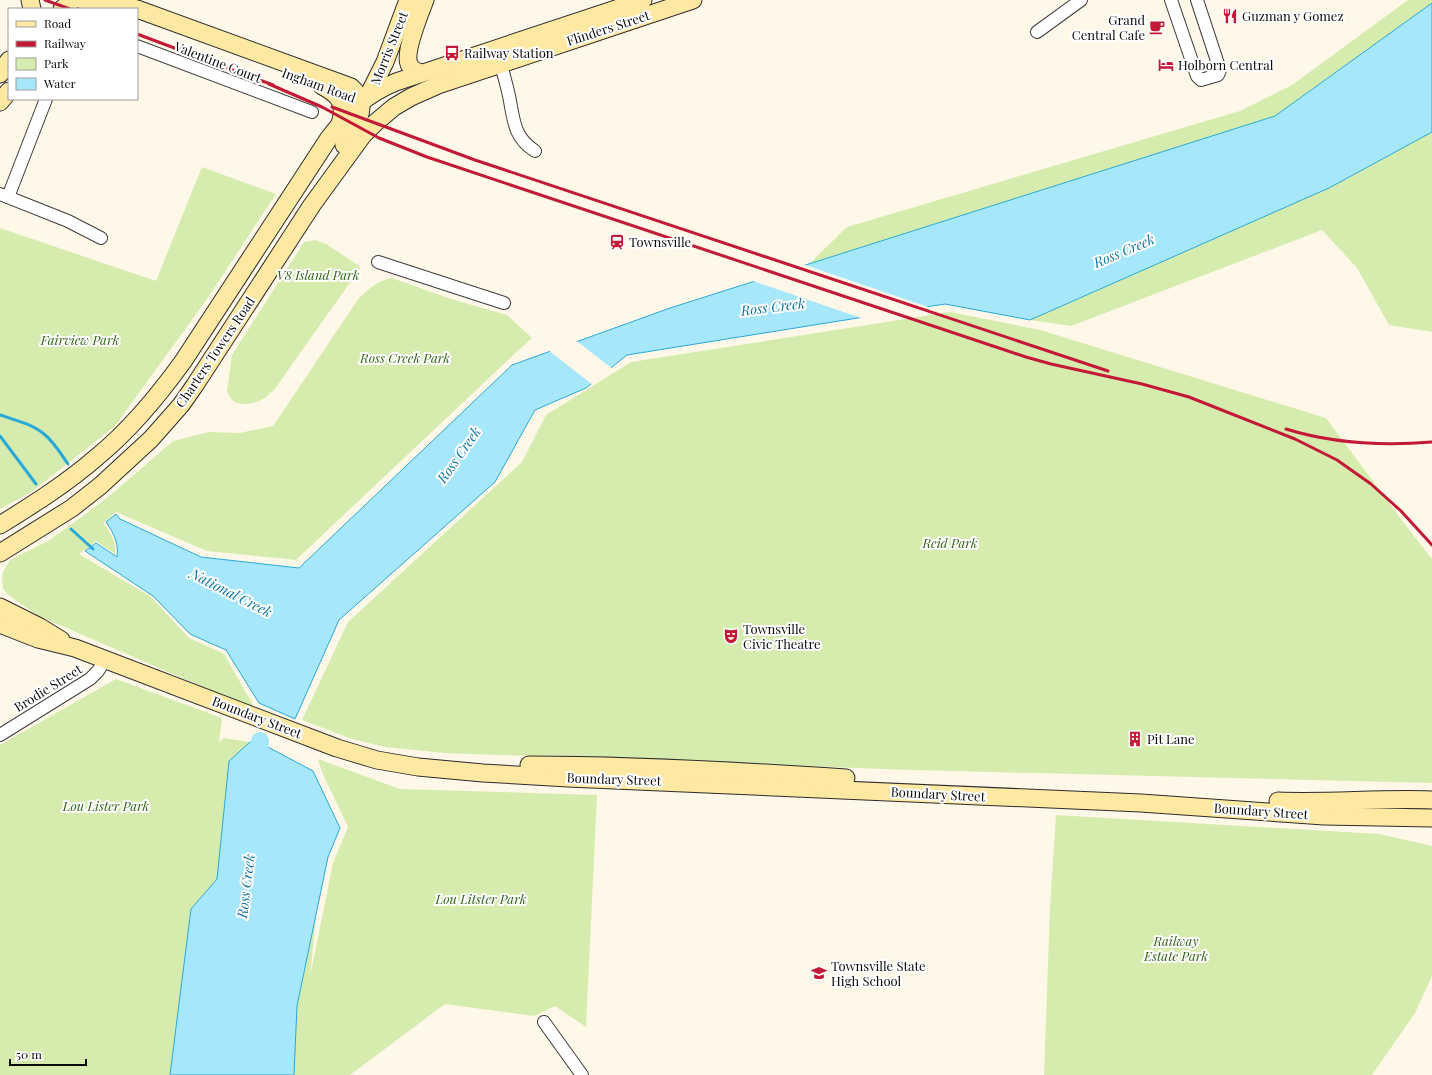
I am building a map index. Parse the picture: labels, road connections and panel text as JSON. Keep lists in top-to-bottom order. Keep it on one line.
{"streets":{"main road":["Flinders Street","Morris Street","Ingham Road","Charters Towers Road","Boundary Street"],"street":["Valentine Court","Brodie Street"]},"crossings":[["Flinders Street","Morris Street"],["Flinders Street","Ingham Road"],["Flinders Street","Charters Towers Road"],["Morris Street","Ingham Road"],["Morris Street","Charters Towers Road"],["Ingham Road","Charters Towers Road"],["Brodie Street","Boundary Street"]],"water":["Ross Creek","National Creek"],"parks":["V8 Island Park","Fairview Park","Ross Creek Park","Reid Park","Lou Lister Park","Lou Litster Park","Railway Estate Park"],"places":{"restaurant":["Guzman y Gomez"],"cafe":["Grand Central Cafe"],"bus stop":["Railway Station"],"hotel":["Holborn Central"],"station":["Townsville"],"theatre":["Townsville Civic Theatre"],"building":["Pit Lane"],"school or university":["Townsville State High School"]},"legend":["Road","Railway","Park","Water"],"scale_bar":"50 m"}
